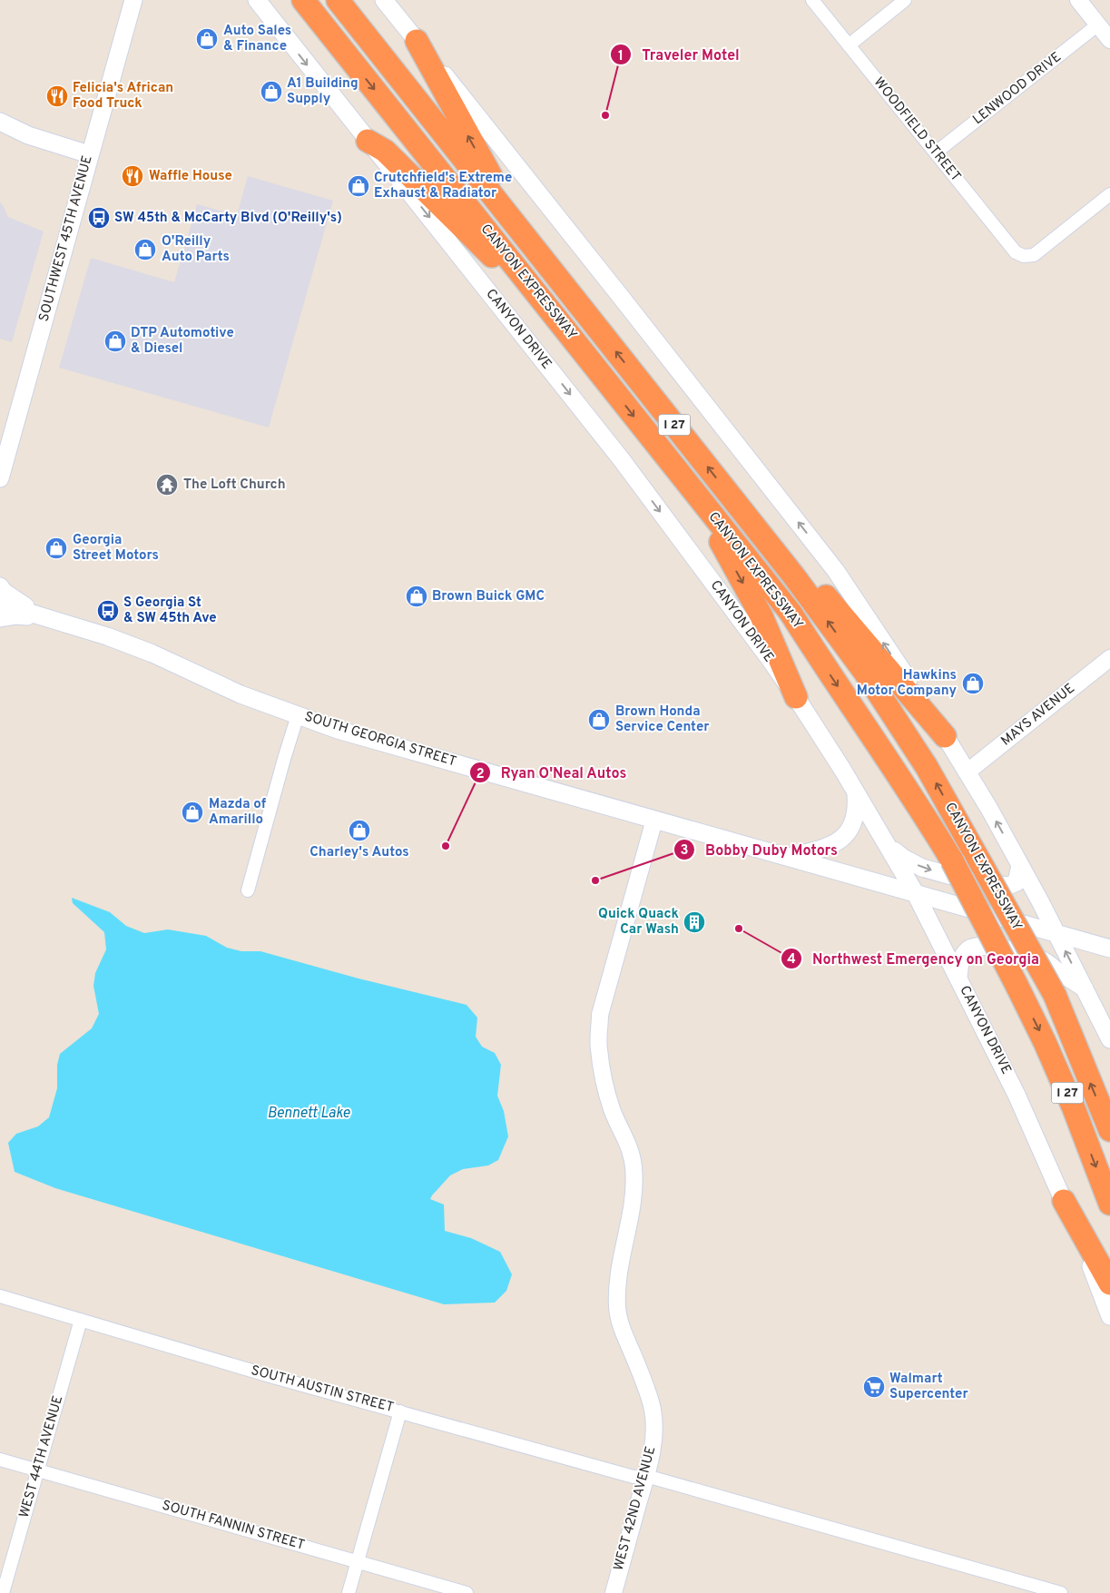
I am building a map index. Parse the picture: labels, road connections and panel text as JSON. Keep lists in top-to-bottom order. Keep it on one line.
{"streets":{"highway":["CANYON EXPRESSWAY","I 27"],"main road":["SOUTHWEST 45TH AVENUE","CANYON DRIVE","SOUTH GEORGIA STREET"],"street":["LENWOOD DRIVE","WOODFIELD STREET","MAYS AVENUE","SOUTH AUSTIN STREET","WEST 44TH AVENUE","WEST 42ND AVENUE","SOUTH FANNIN STREET"]},"crossings":[["LENWOOD DRIVE","WOODFIELD STREET"],["CANYON DRIVE","SOUTH GEORGIA STREET"],["SOUTH GEORGIA STREET","WEST 42ND AVENUE"],["SOUTH AUSTIN STREET","WEST 44TH AVENUE"],["SOUTH AUSTIN STREET","WEST 42ND AVENUE"],["WEST 44TH AVENUE","SOUTH FANNIN STREET"]],"water":["Bennett Lake"],"places":{"shop":["Auto Sales & Finance","A1 Building Supply","Crutchfield's Extreme Exhaust & Radiator","O'Reilly Auto Parts","DTP Automotive & Diesel","Georgia Street Motors","Brown Buick GMC","Hawkins Motor Company","Brown Honda Service Center","Mazda of Amarillo","Charley's Autos"],"restaurant":["Felicia's African Food Truck","Waffle House"],"other":["Traveler Motel","Ryan O'Neal Autos","Bobby Duby Motors","Northwest Emergency on Georgia"],"bus stop":["SW 45th & McCarty Blvd (O'Reilly's)","S Georgia St & SW 45th Ave"],"temple":["The Loft Church"],"building":["Quick Quack Car Wash"],"supermarket":["Walmart Supercenter"]}}
